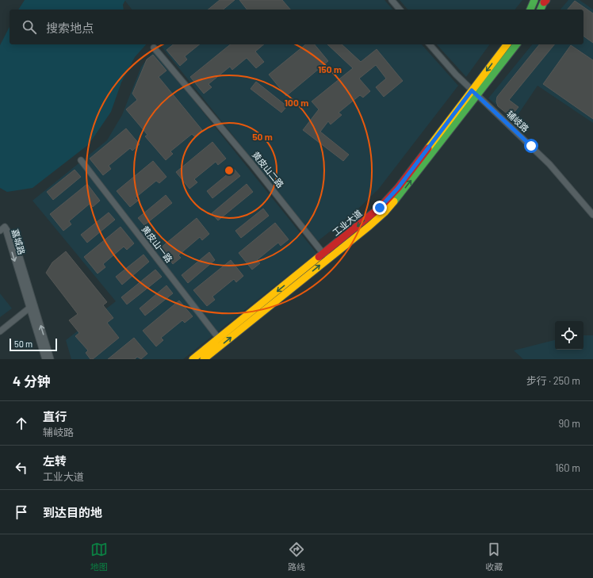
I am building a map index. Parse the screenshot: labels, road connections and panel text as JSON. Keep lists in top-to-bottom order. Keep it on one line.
{"streets":{"street":["辅岐路","黄皮山二路","工业大道","嘉城路","黄皮山一路"]},"crossings":[["辅岐路","工业大道"],["黄皮山二路","工业大道"],["工业大道","黄皮山一路"]],"scale_bar":"50 m","page":{"search":"搜索地点","scale":"50 m","heading":["4 分钟","步行 · 250 m"],"list":[["直行","辅岐路","90 m"],["左转","工业大道","160 m"],"到达目的地"],"nav":["地图","路线","收藏"]},"rings":["150 m","100 m","50 m"]}
